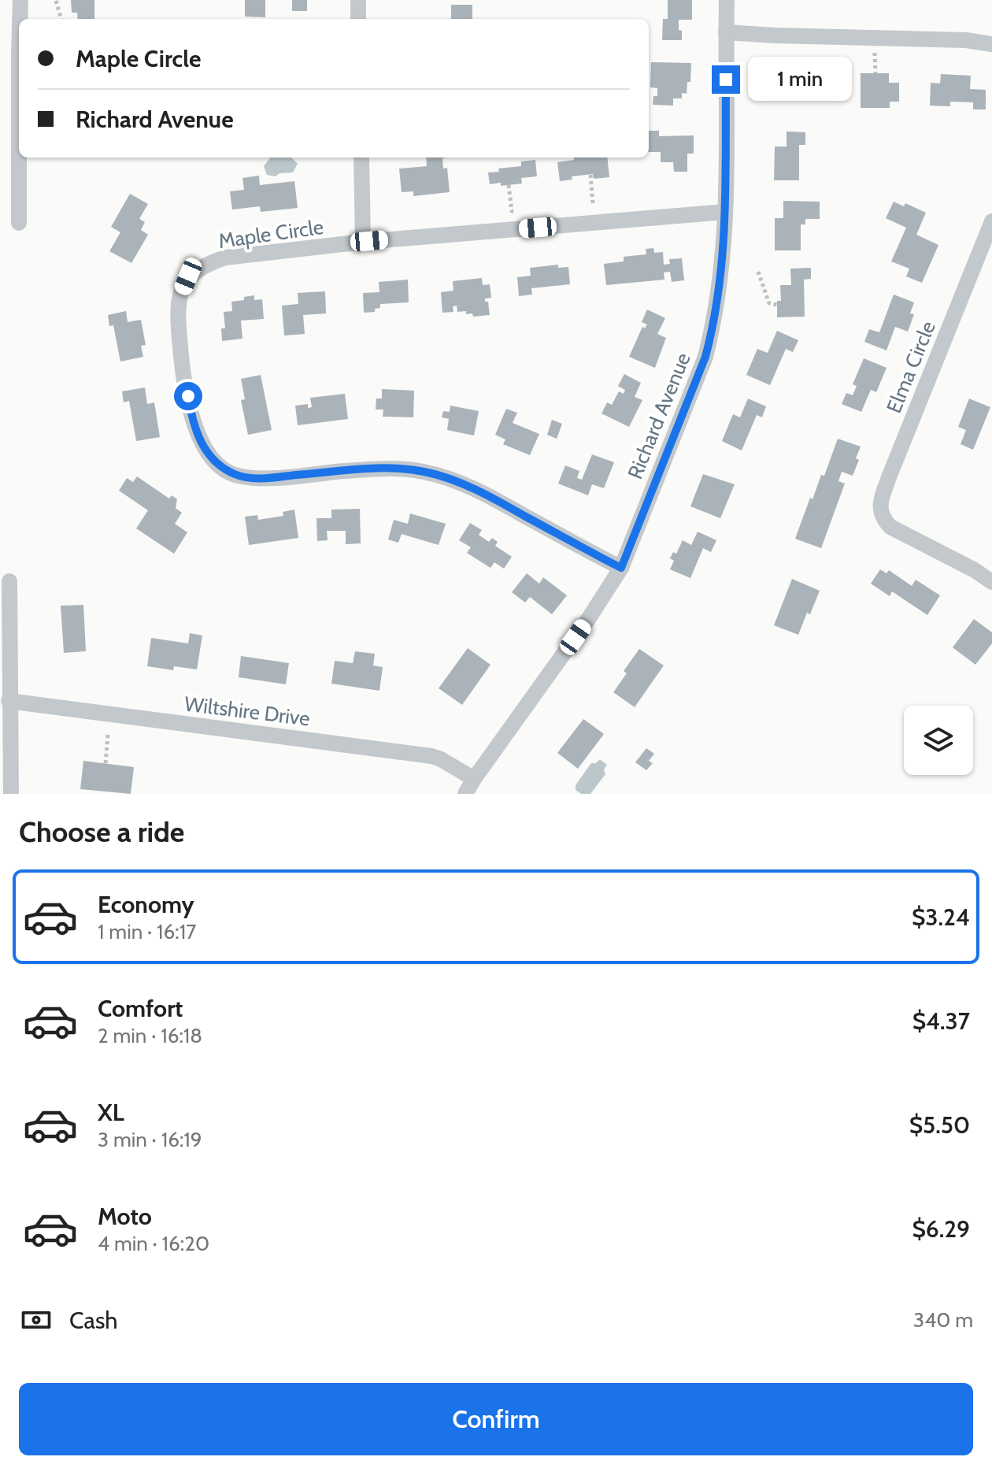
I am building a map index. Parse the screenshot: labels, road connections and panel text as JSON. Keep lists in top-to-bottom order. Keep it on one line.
{"streets":{"street":["Maple Circle","Elma Circle","Richard Avenue","Wiltshire Drive"]},"crossings":[["Maple Circle","Richard Avenue"],["Richard Avenue","Wiltshire Drive"]],"page":{"banner":["Maple Circle","Richard Avenue"],"bubble":"1 min","heading":"Choose a ride","list":[{"name":"Economy","note":"1 min · 16:17","value":"$3.24"},{"name":"Comfort","note":"2 min · 16:18","value":"$4.37"},{"name":"XL","note":"3 min · 16:19","value":"$5.50"},{"name":"Moto","note":"4 min · 16:20","value":"$6.29"}],"pay":["Cash","340 m"],"buttons":"Confirm"}}
